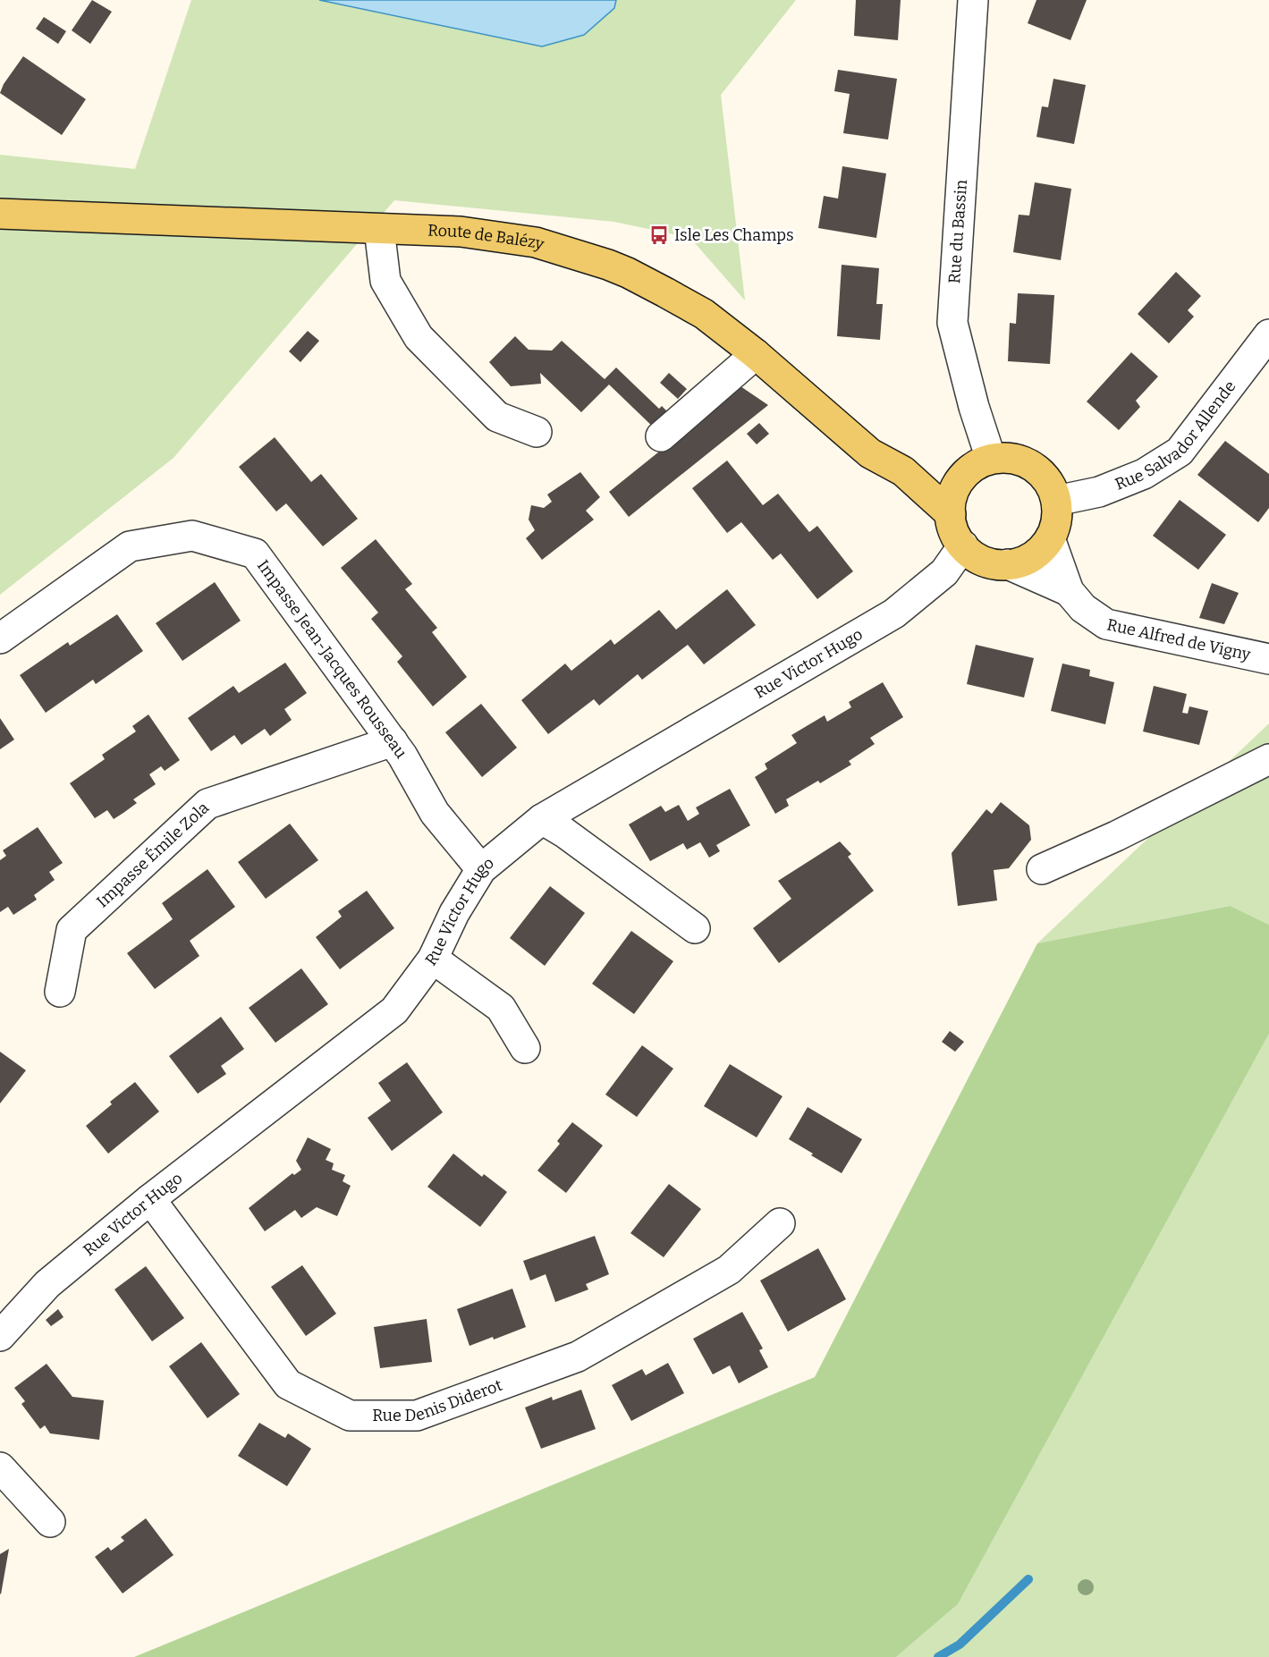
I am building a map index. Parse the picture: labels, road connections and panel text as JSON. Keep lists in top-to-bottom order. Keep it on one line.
{"streets":{"main road":["Route de Balézy"],"street":["Rue du Bassin","Rue Salvador Allende","Rue Alfred de Vigny","Impasse Jean-Jacques Rousseau","Rue Victor Hugo","Impasse Émile Zola","Rue Denis Diderot"]},"crossings":[["Rue du Bassin","Route de Balézy"],["Rue du Bassin","Rue Salvador Allende"],["Rue du Bassin","Rue Alfred de Vigny"],["Rue du Bassin","Rue Victor Hugo"],["Route de Balézy","Rue Salvador Allende"],["Route de Balézy","Rue Alfred de Vigny"],["Route de Balézy","Rue Victor Hugo"],["Rue Salvador Allende","Rue Alfred de Vigny"],["Rue Salvador Allende","Rue Victor Hugo"],["Rue Alfred de Vigny","Rue Victor Hugo"],["Impasse Jean-Jacques Rousseau","Rue Victor Hugo"],["Impasse Jean-Jacques Rousseau","Impasse Émile Zola"],["Rue Victor Hugo","Rue Denis Diderot"]],"places":{"bus stop":["Isle Les Champs"]}}
